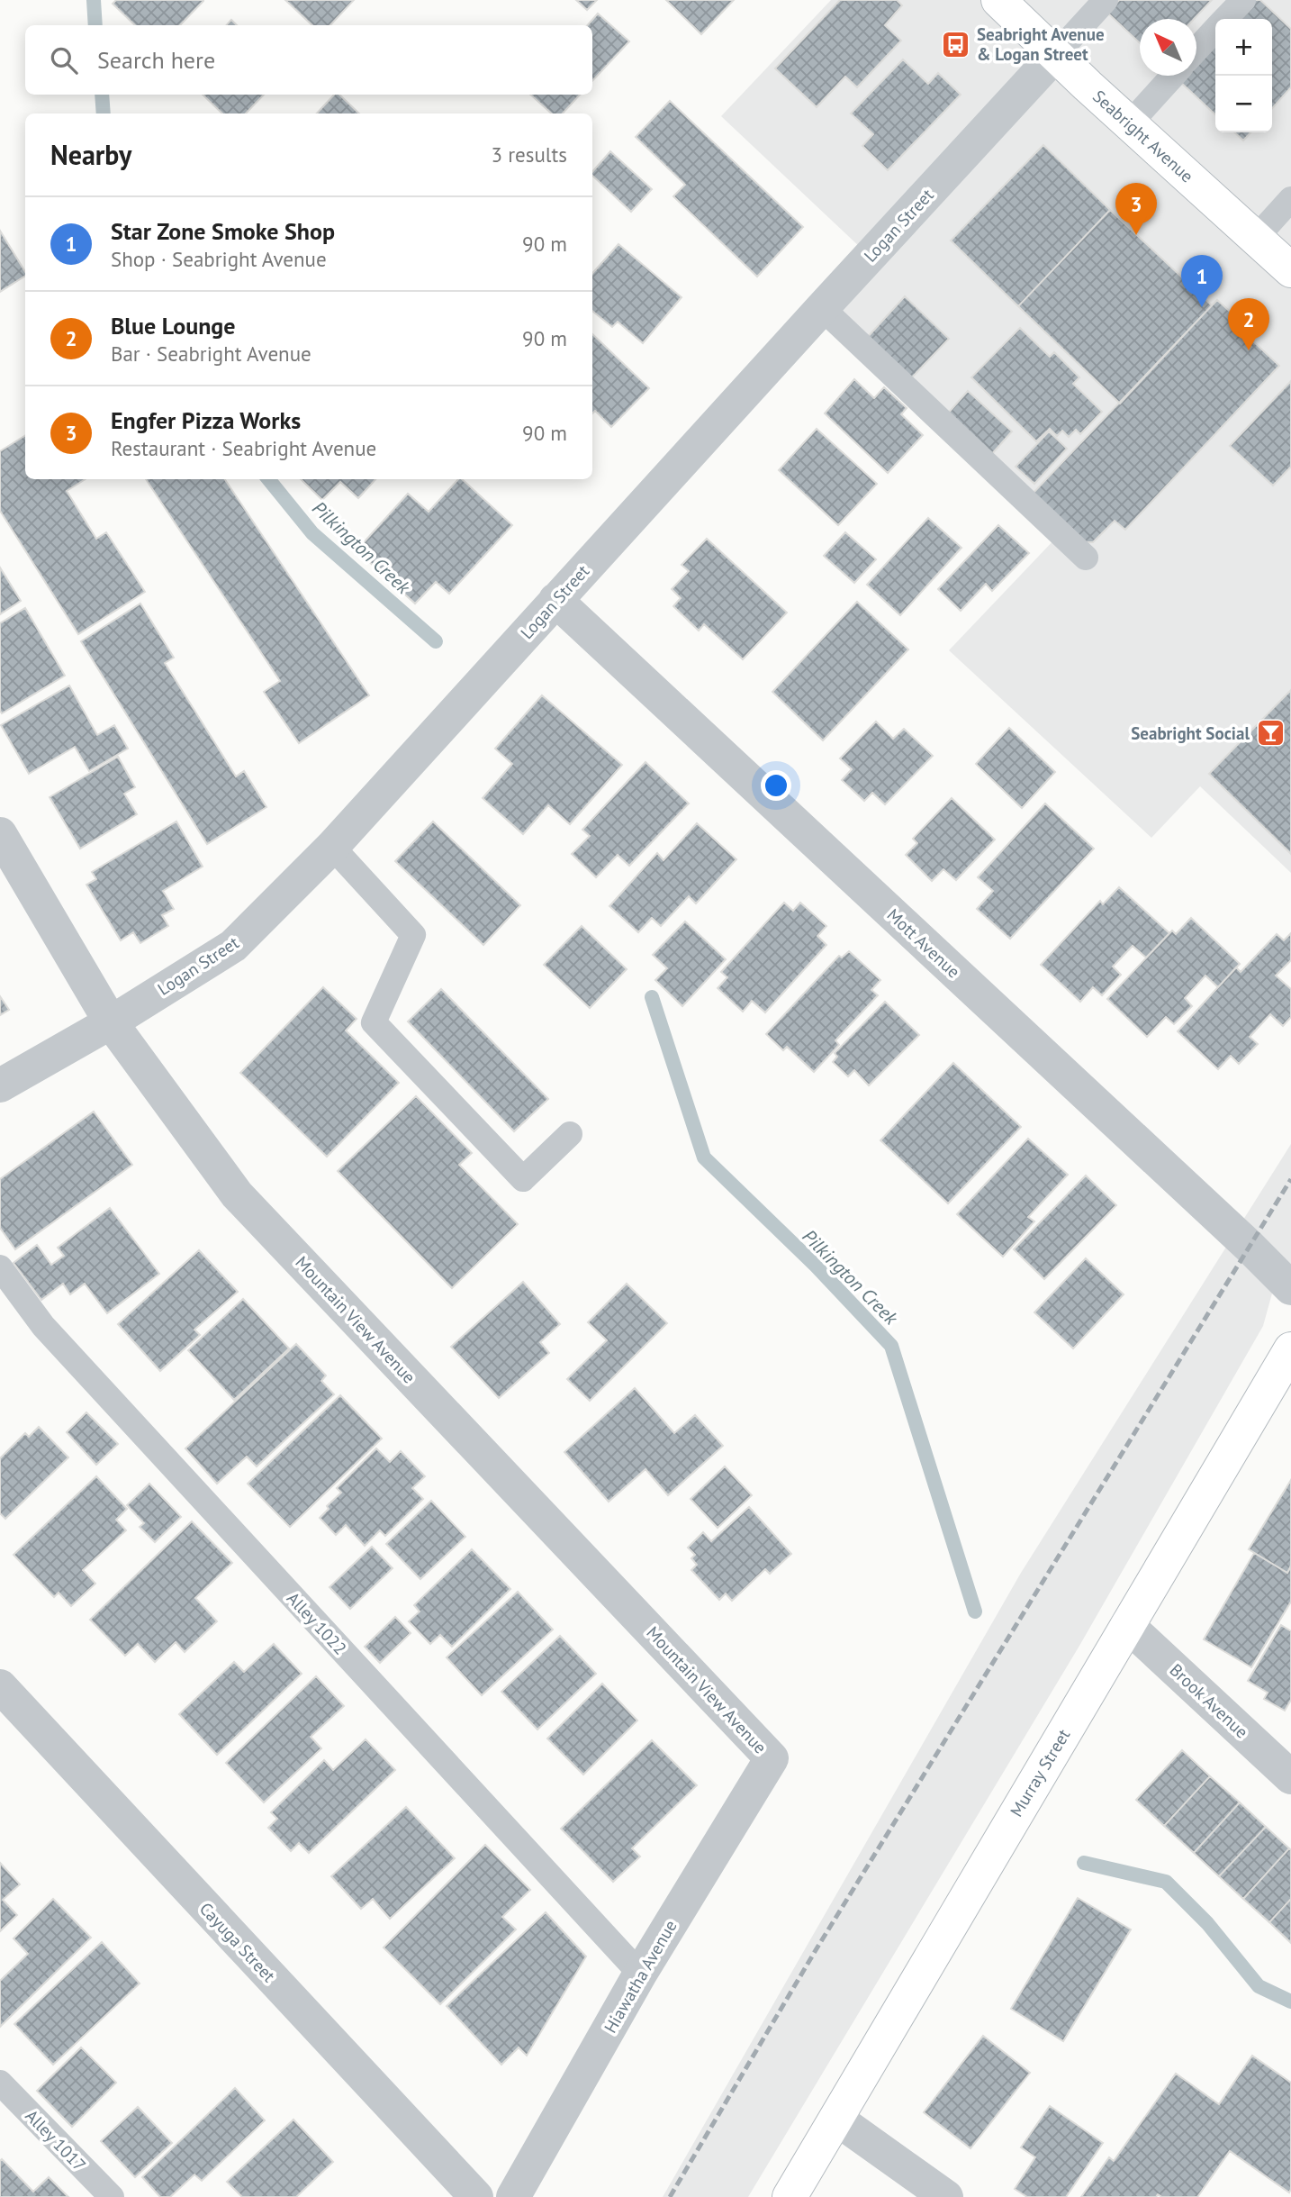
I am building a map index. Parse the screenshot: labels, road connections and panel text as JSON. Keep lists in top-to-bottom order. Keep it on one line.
{"streets":{"main road":["Seabright Avenue","Murray Street"],"street":["Logan Street","Mott Avenue","Mountain View Avenue","Brook Avenue","Cayuga Street","Hiawatha Avenue"],"lane":["Alley 1022","Alley 1017"]},"crossings":[["Seabright Avenue","Logan Street"],["Logan Street","Mott Avenue"],["Logan Street","Mountain View Avenue"],["Mountain View Avenue","Hiawatha Avenue"],["Alley 1022","Hiawatha Avenue"],["Brook Avenue","Murray Street"]],"water":["Pilkington Creek"],"places":{"bus stop":["Seabright Avenue & Logan Street"],"bar":["Seabright Social"]},"north":"top left","page":{"map_buttons":["+","−"],"search":"Search here","heading":["Nearby","3 results"],"pins":["3","1","2"],"list":[{"mark":"1","name":"Star Zone Smoke Shop","note":"Shop · Seabright Avenue","value":"90 m"},{"mark":"2","name":"Blue Lounge","note":"Bar · Seabright Avenue","value":"90 m"},{"mark":"3","name":"Engfer Pizza Works","note":"Restaurant · Seabright Avenue","value":"90 m"}]}}
